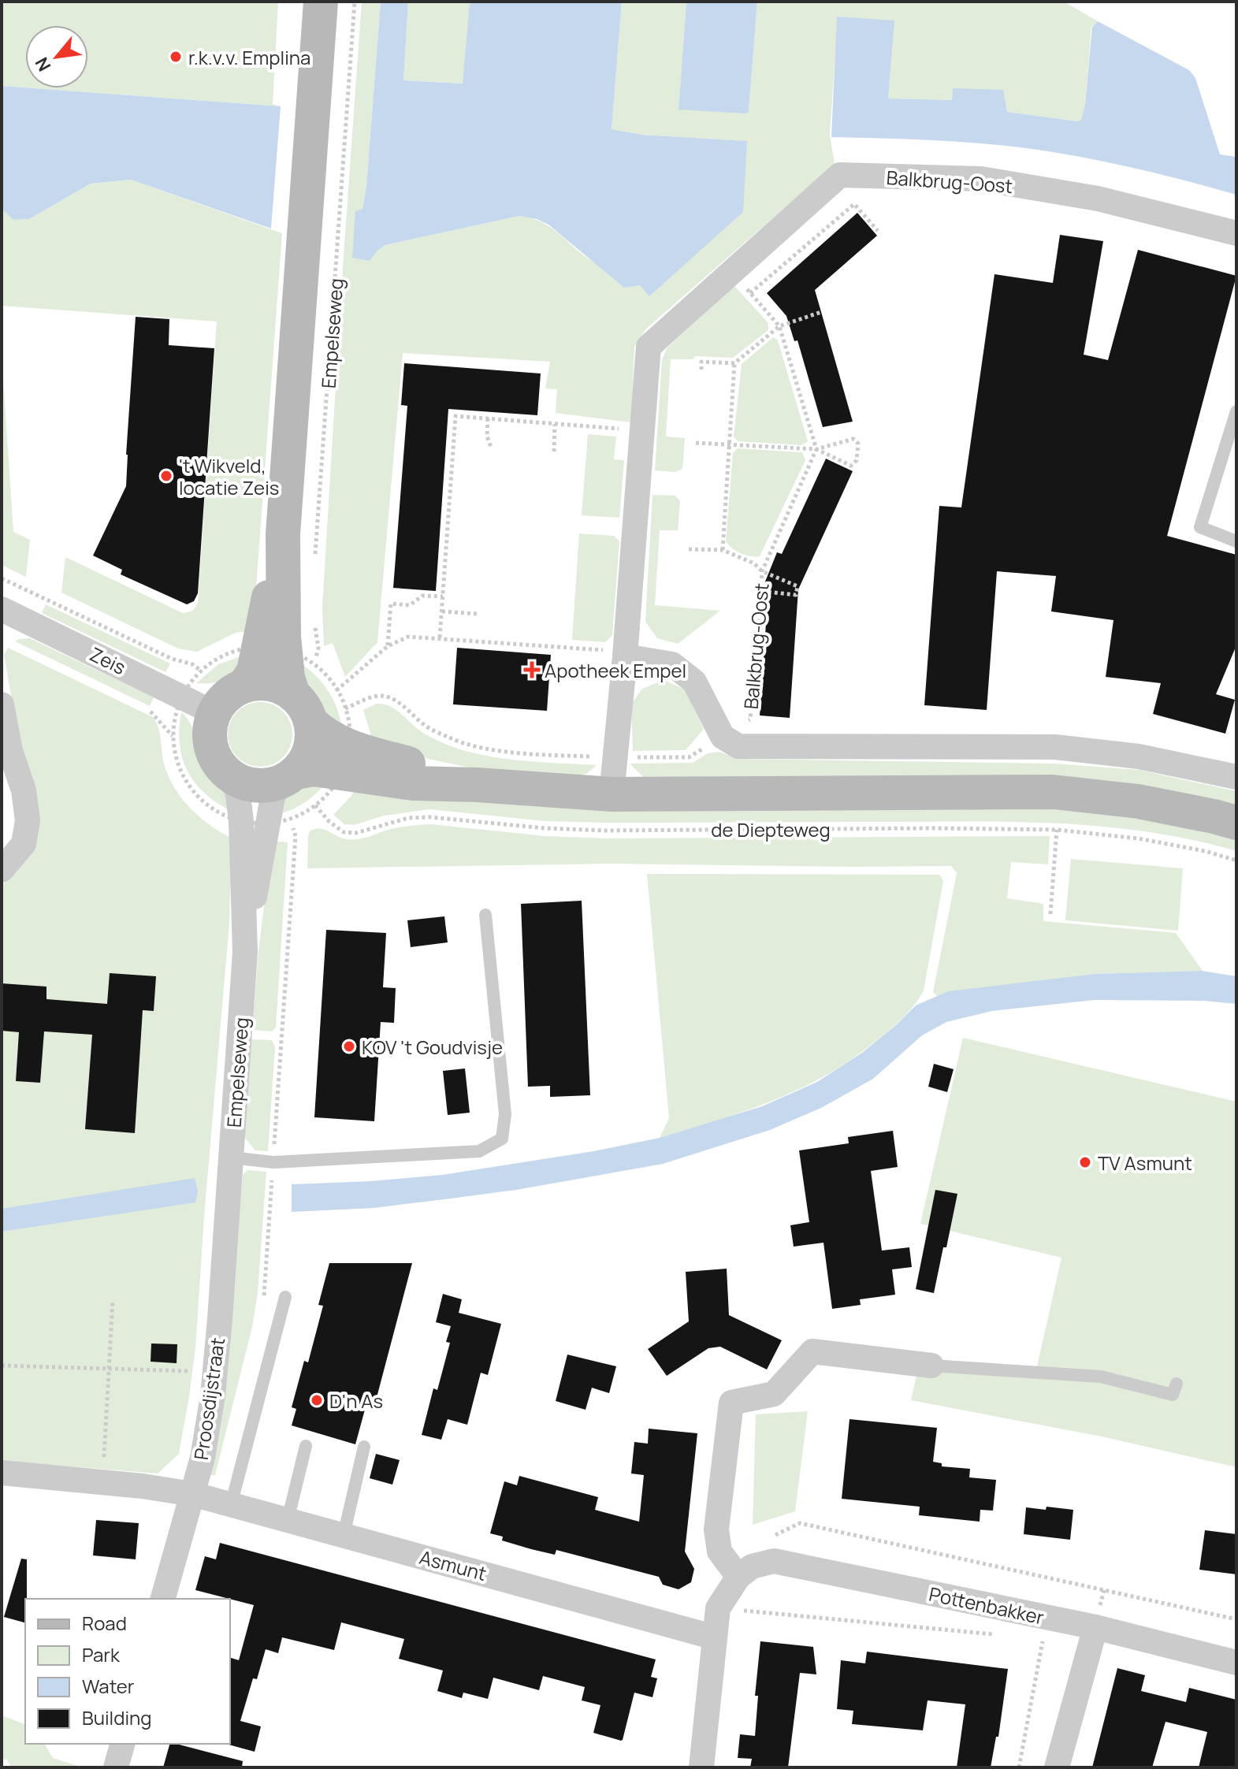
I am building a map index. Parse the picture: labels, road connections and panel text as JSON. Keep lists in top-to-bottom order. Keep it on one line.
{"streets":{"street":["Balkbrug-Oost","Empelseweg","Zeis","de Diepteweg","Proosdijstraat","Asmunt","Pottenbakker"]},"crossings":[["Balkbrug-Oost","de Diepteweg"],["Empelseweg","Zeis"],["Empelseweg","de Diepteweg"],["Empelseweg","Proosdijstraat"],["Zeis","de Diepteweg"],["Proosdijstraat","Asmunt"]],"places":{"other":["r.k.v.v. Emplina","'t Wikveld, locatie Zeis","KOV 't Goudvisje","TV Asmunt","D'n As"],"health":["Apotheek Empel"]},"legend":["Road","Park","Water","Building"],"north":"bottom left"}
